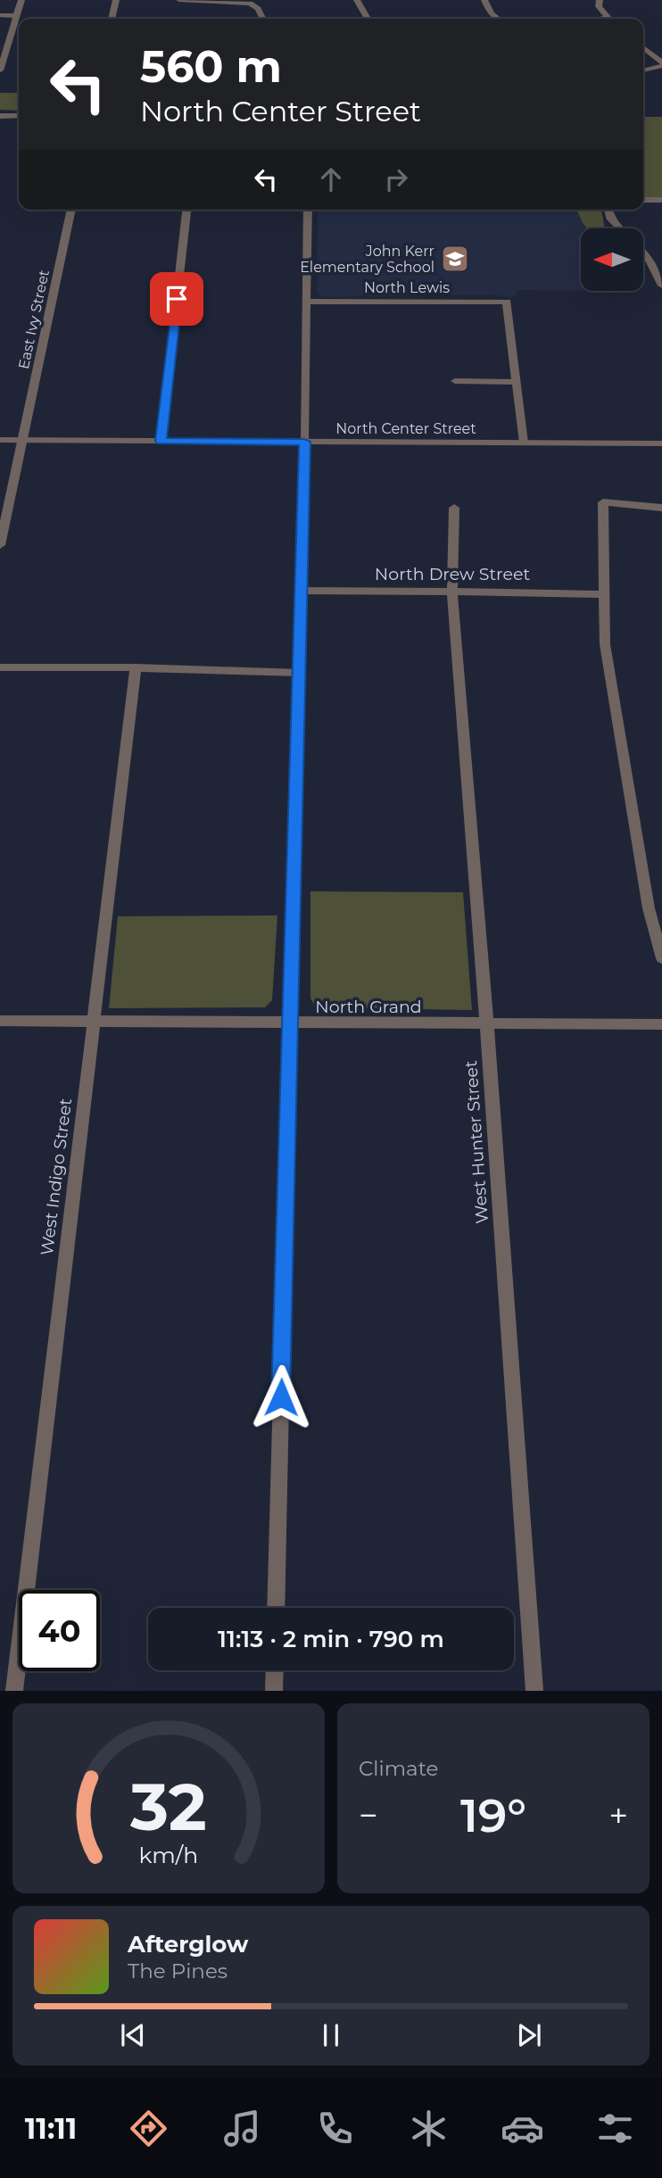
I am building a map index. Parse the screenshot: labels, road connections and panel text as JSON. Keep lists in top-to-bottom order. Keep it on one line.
{"streets":{"street":["North Lewis","East Ivy Street","North Center Street","North Drew Street","North Grand","West Hunter Street","West Indigo Street"]},"crossings":[["East Ivy Street","North Center Street"],["North Drew Street","West Hunter Street"],["North Grand","West Hunter Street"],["North Grand","West Indigo Street"]],"places":{"school or university":["John Kerr Elementary School"]},"north":"left","page":{"turn":["560 m","North Center Street"],"limit":"40","trip":"11:13 · 2 min · 790 m","tile":"Climate","heat":["−","19°","+"],"song":["Afterglow","The Pines"],"tabs":"11:11","gauge":["32","km/h"]}}
